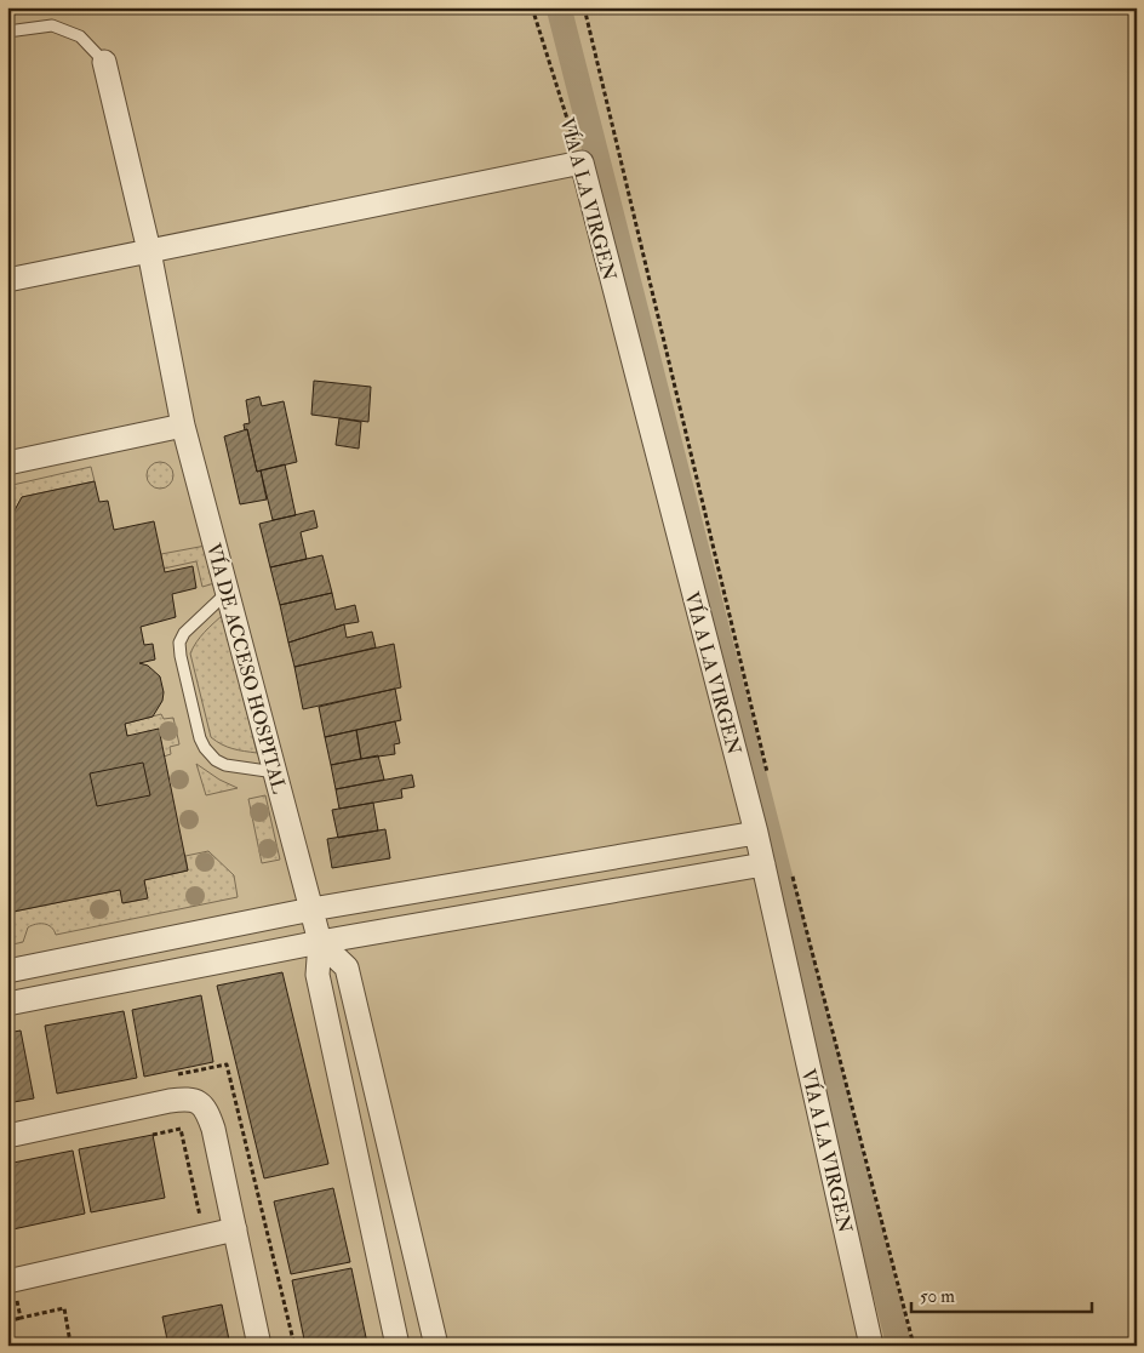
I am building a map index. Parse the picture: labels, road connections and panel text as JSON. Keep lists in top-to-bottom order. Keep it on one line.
{"streets":{"street":["VÍA A LA VIRGEN","VÍA DE ACCESO HOSPITAL"]},"scale_bar":"50 m"}
